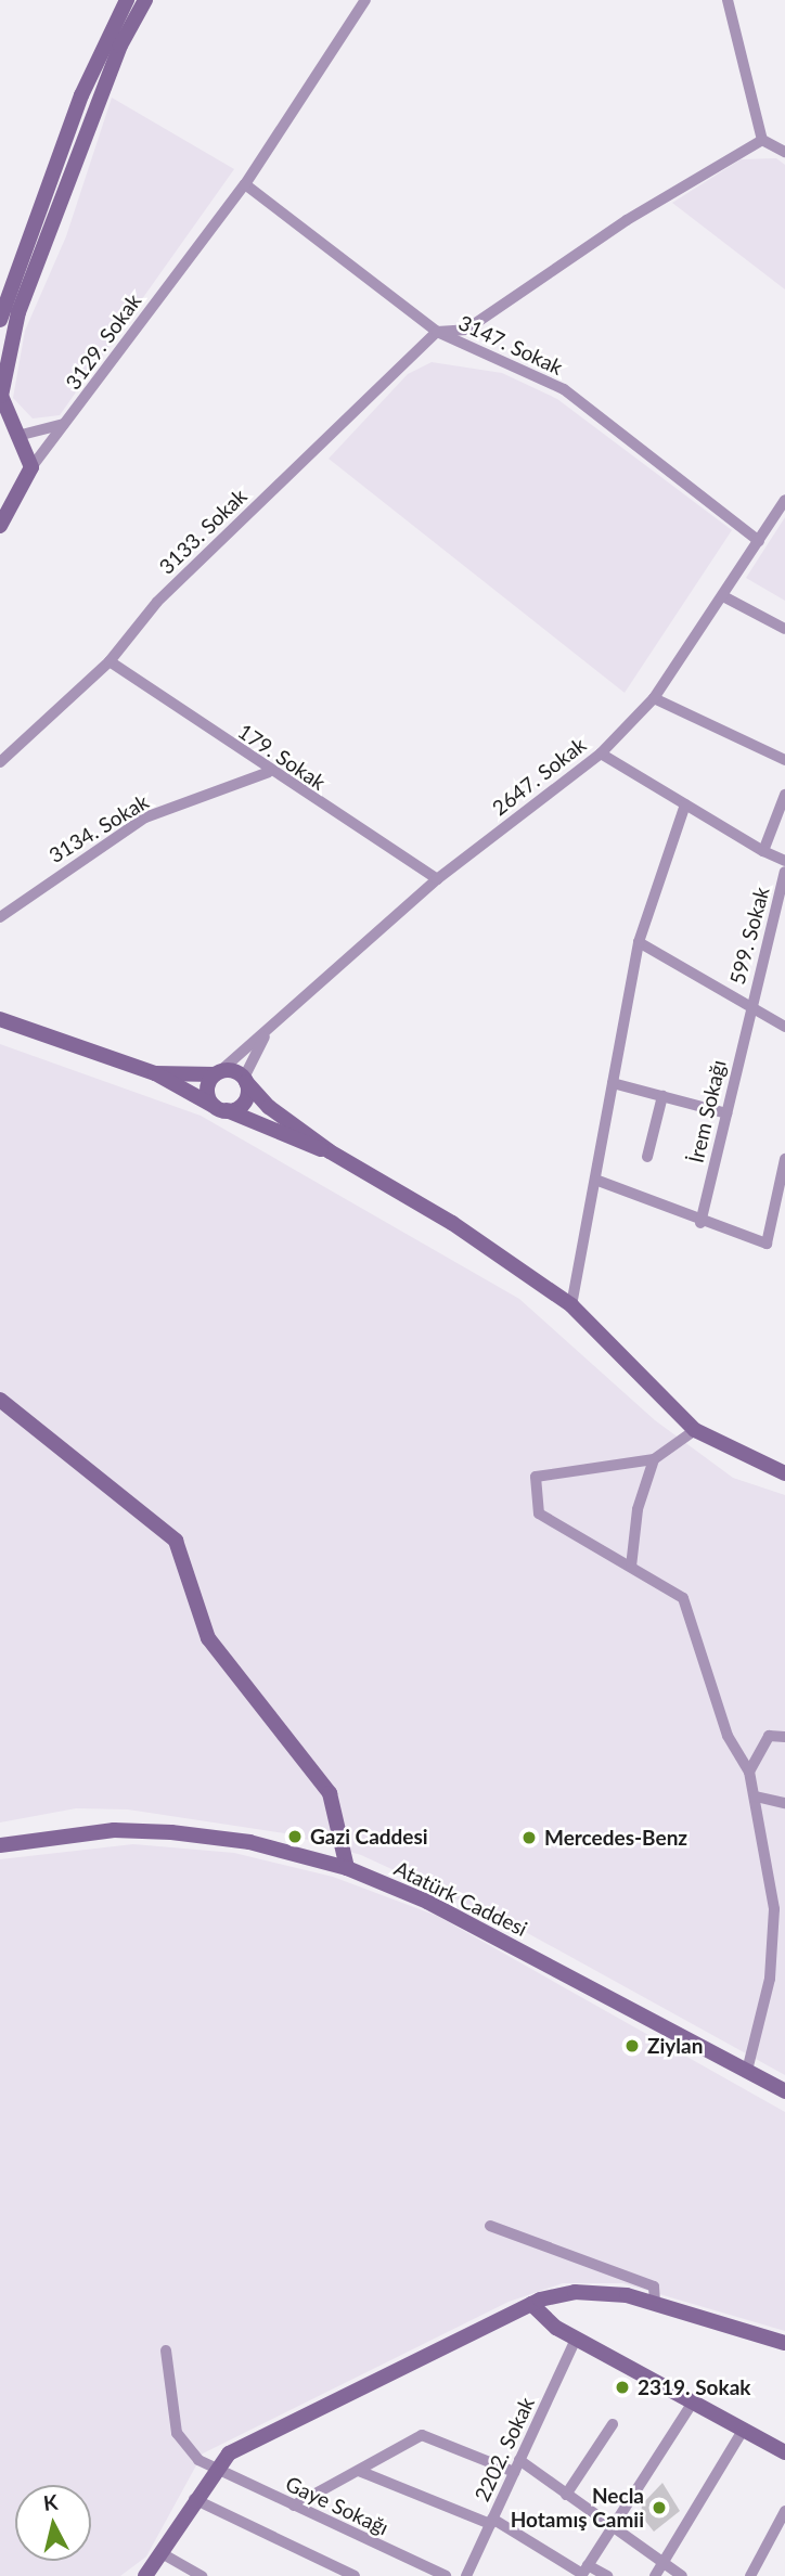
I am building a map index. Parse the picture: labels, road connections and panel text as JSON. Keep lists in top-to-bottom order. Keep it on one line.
{"streets":{"street":["3129. Sokak","3147. Sokak","3133. Sokak","179. Sokak","2647. Sokak","3134. Sokak","599. Sokak","İrem Sokağı","Atatürk Caddesi","2202. Sokak","Gaye Sokağı"]},"crossings":[["3129. Sokak","3147. Sokak"],["3147. Sokak","3133. Sokak"],["3147. Sokak","2647. Sokak"],["3133. Sokak","179. Sokak"],["179. Sokak","2647. Sokak"],["179. Sokak","3134. Sokak"],["599. Sokak","İrem Sokağı"]],"places":["Gazi Caddesi","Mercedes-Benz","Ziylan","2319. Sokak","Necla Hotamış Camii"],"north":"top"}
